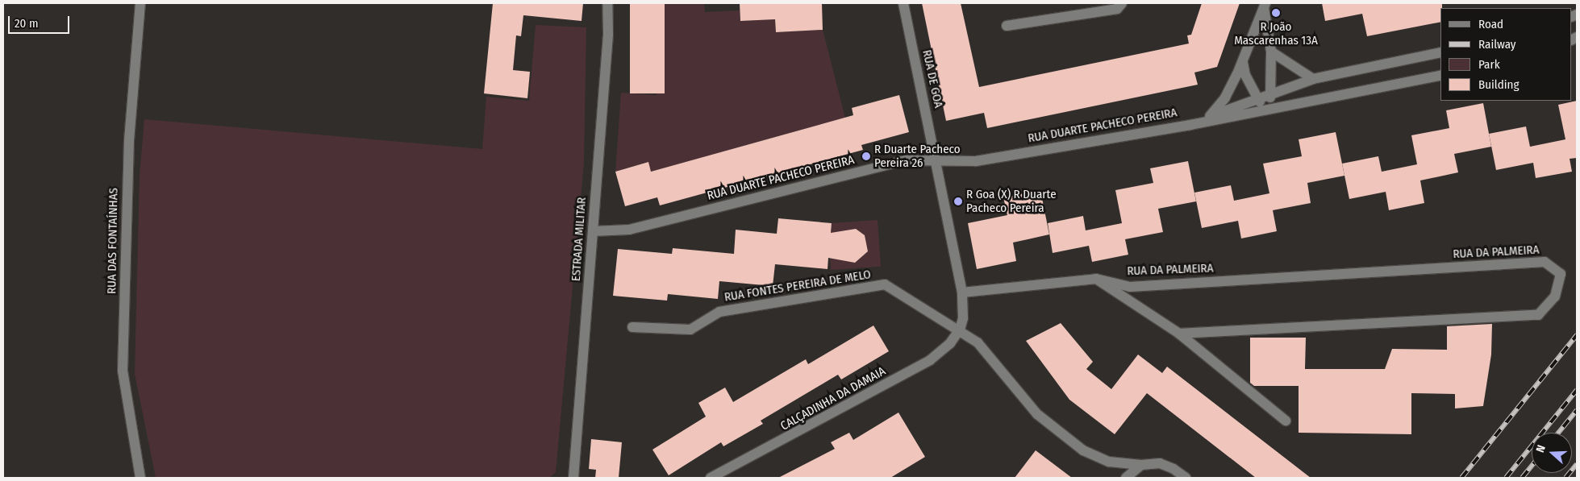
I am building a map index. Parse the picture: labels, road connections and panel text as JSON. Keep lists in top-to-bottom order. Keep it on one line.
{"streets":{"street":["RUA DE GOA","RUA DUARTE PACHECO PEREIRA","ESTRADA MILITAR","RUA DAS FONTAÍNHAS","RUA DA PALMEIRA","RUA FONTES PEREIRA DE MELO","CALÇADINHA DA DAMAIA"]},"crossings":[["RUA DE GOA","RUA DUARTE PACHECO PEREIRA"],["RUA DUARTE PACHECO PEREIRA","ESTRADA MILITAR"],["RUA FONTES PEREIRA DE MELO","CALÇADINHA DA DAMAIA"]],"places":["R João Mascarenhas 13A","R Duarte Pacheco Pereira 26","R Goa (X) R Duarte Pacheco Pereira"],"legend":["Road","Railway","Park","Building"],"scale_bar":"20 m","north":"left"}
